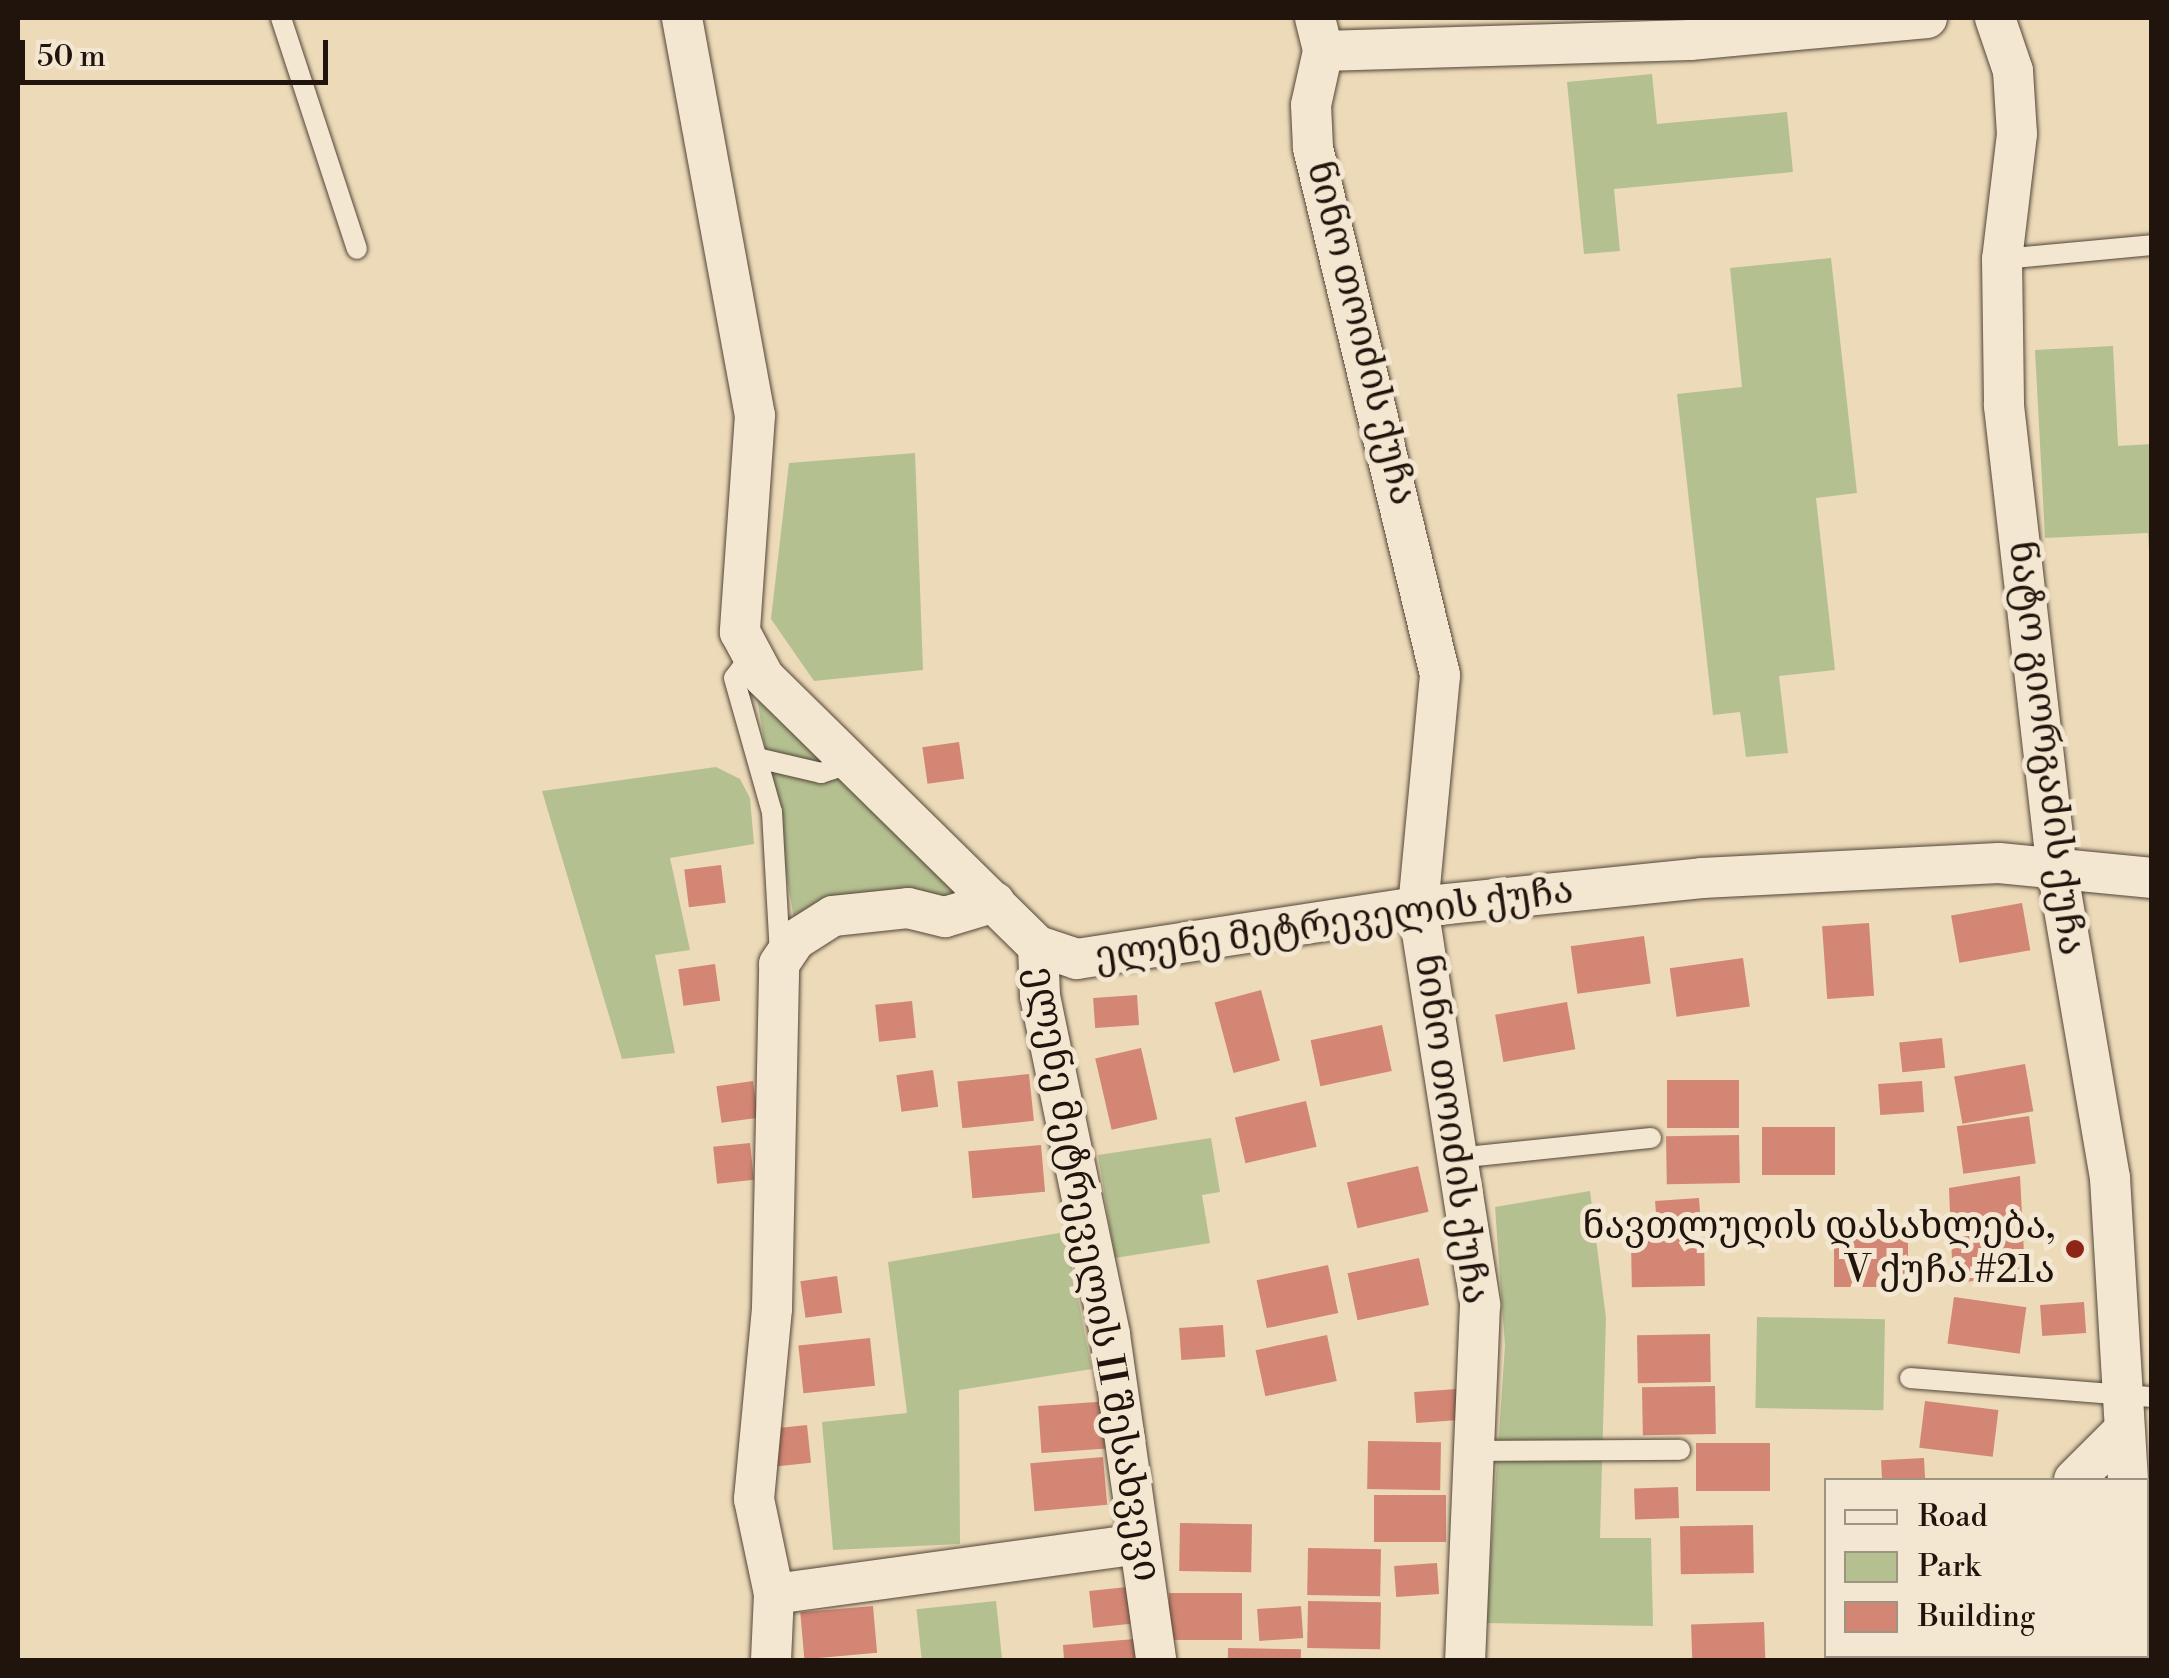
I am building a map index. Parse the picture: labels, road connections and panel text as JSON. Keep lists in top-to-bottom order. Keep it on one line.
{"streets":{"street":["ნინო თოიძის ქუჩა","ნატო გიორგაძის ქუჩა","ელენე მეტრეველის ქუჩა","ელენე მეტრეველის II შესახვევი"]},"crossings":[["ნინო თოიძის ქუჩა","ელენე მეტრეველის ქუჩა"],["ნატო გიორგაძის ქუჩა","ელენე მეტრეველის ქუჩა"],["ელენე მეტრეველის ქუჩა","ელენე მეტრეველის II შესახვევი"]],"places":["ნავთლუღის დასახლება, V ქუჩა #21ა"],"legend":["Road","Park","Building"],"scale_bar":"50 m"}
